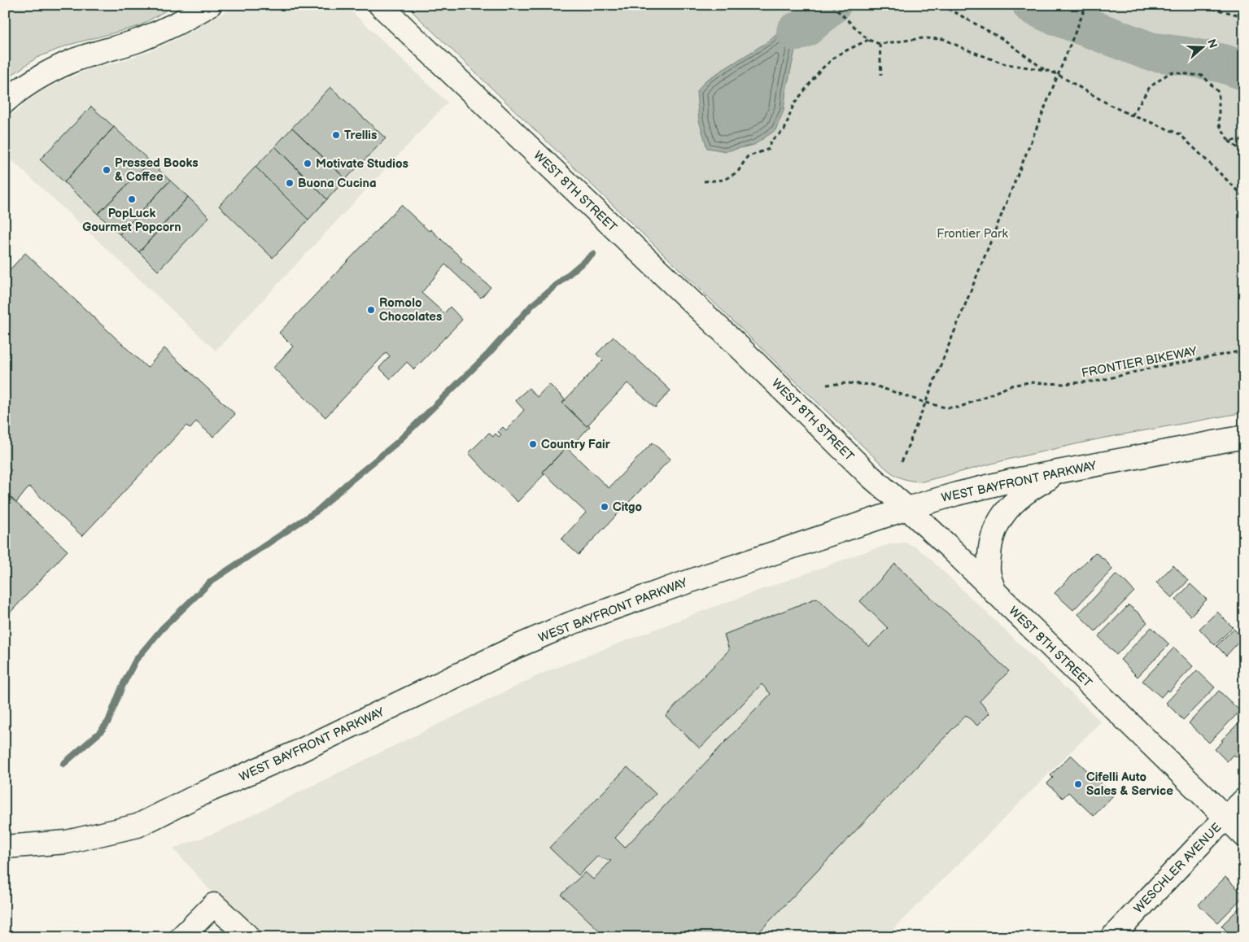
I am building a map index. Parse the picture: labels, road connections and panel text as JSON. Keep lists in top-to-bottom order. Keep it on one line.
{"streets":{"main road":["WEST 8TH STREET","WEST BAYFRONT PARKWAY","WESCHLER AVENUE"],"path":["FRONTIER BIKEWAY"]},"crossings":[["WEST 8TH STREET","WEST BAYFRONT PARKWAY"],["WEST 8TH STREET","WESCHLER AVENUE"]],"parks":["Frontier Park"],"places":["Trellis","Motivate Studios","Pressed Books & Coffee","Buona Cucina","PopLuck Gourmet Popcorn","Romolo Chocolates","Country Fair","Citgo","Cifelli Auto Sales & Service"],"north":"right"}
